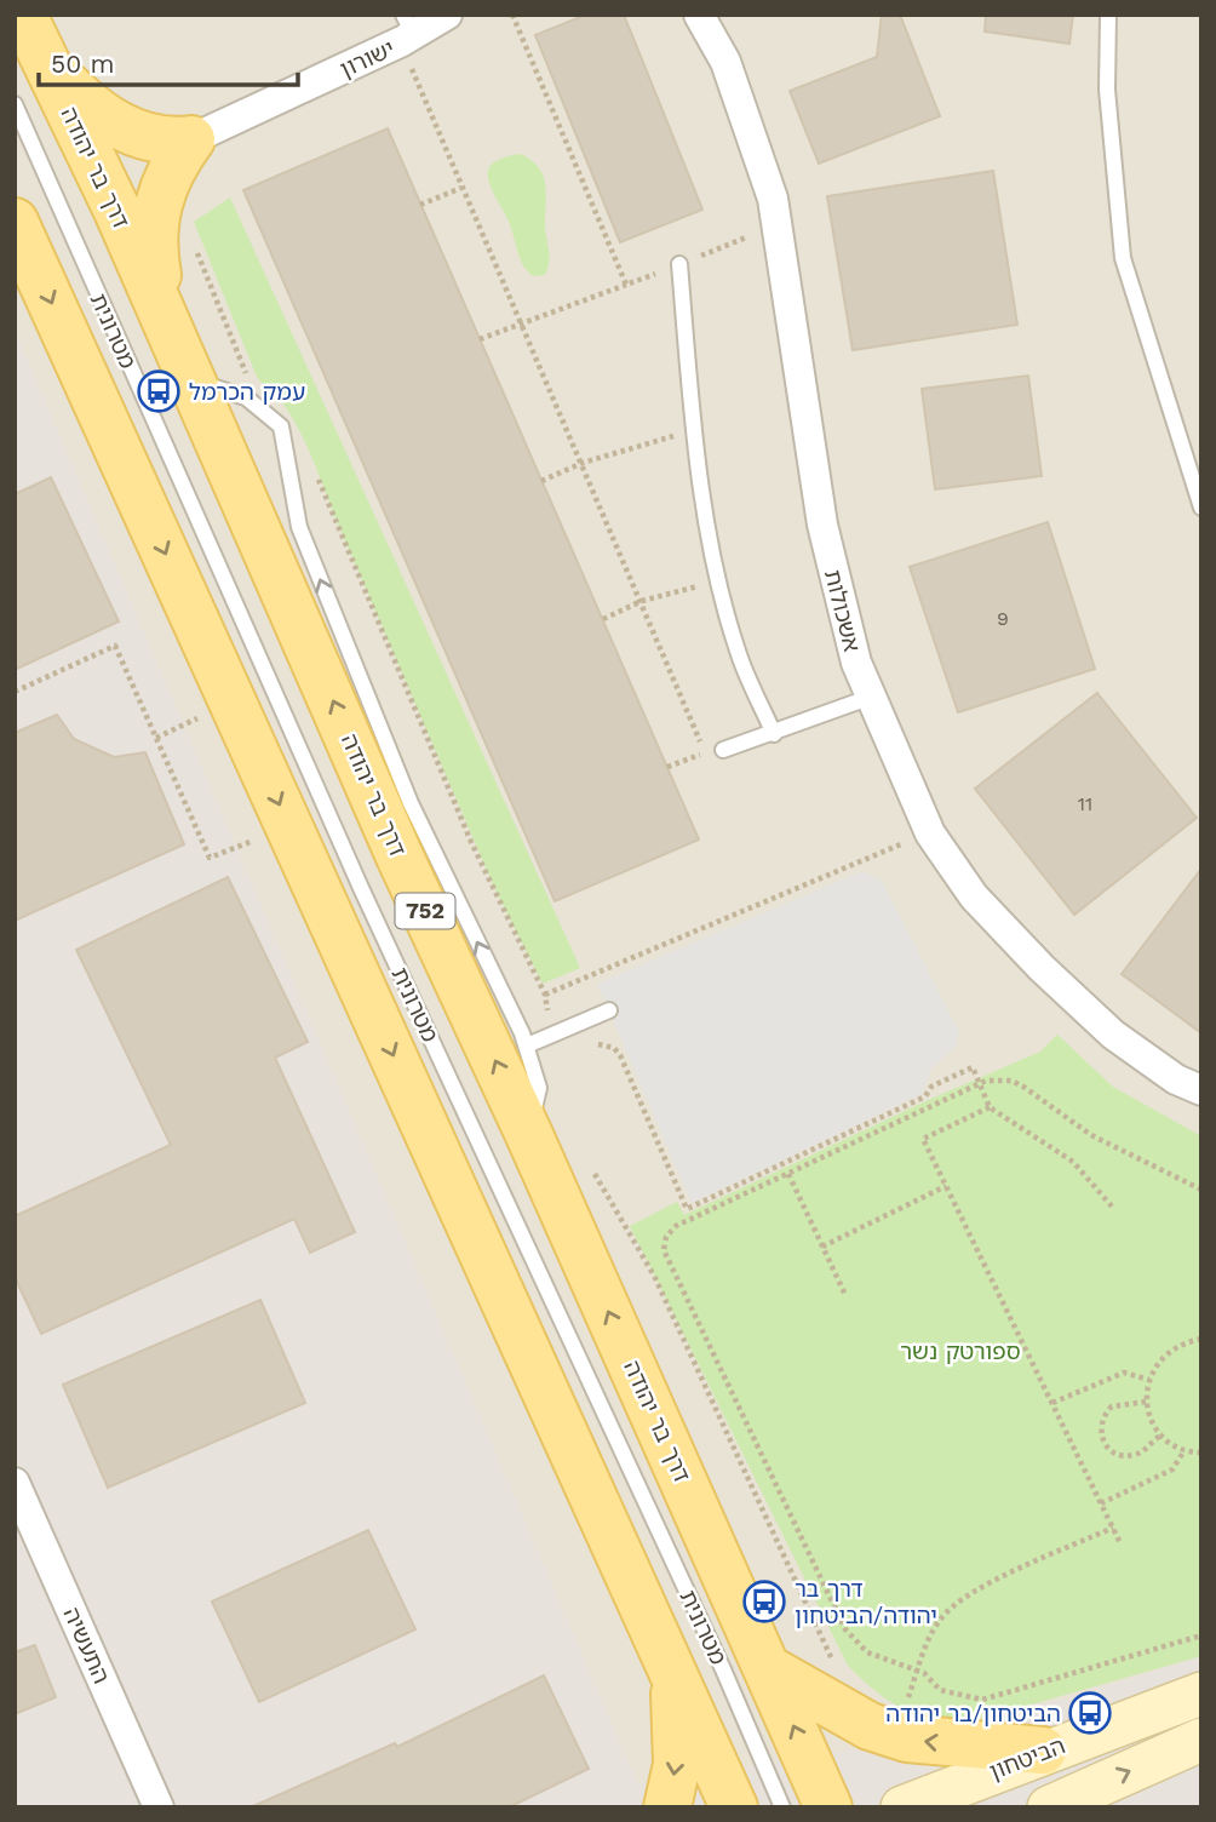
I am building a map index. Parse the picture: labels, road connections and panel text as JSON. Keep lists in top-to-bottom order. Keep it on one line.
{"streets":{"main road":["דרך בר יהודה","752"],"street":["ישורון","אשכולות","התעשיה","הביטחון"],"lane":["מטרונית"]},"parks":["ספורטק נשר"],"places":{"bus stop":["עמק הכרמל","דרך בר יהודה/הביטחון","הביטחון/בר יהודה"]},"house_numbers":["9","11"],"scale_bar":"50 m"}
